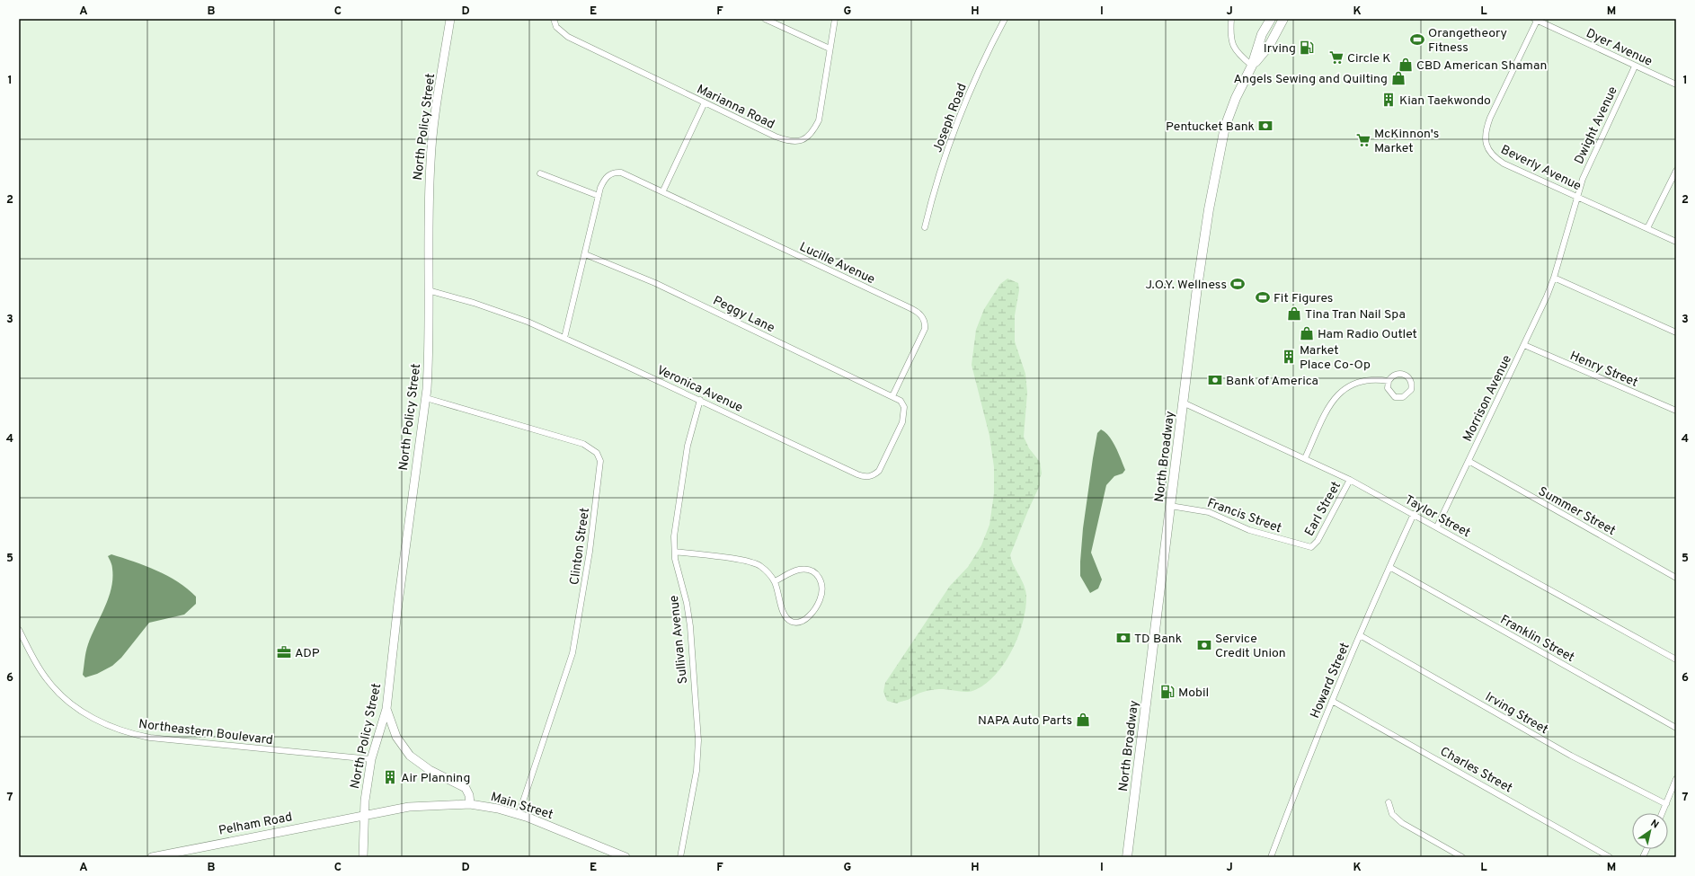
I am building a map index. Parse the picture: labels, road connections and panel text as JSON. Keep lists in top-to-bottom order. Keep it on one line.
{"streets":{"main road":["North Broadway"],"street":["Dyer Avenue","Marianna Road","Joseph Road","Dwight Avenue","North Policy Street","Beverly Avenue","Lucille Avenue","Peggy Lane","Henry Street","Veronica Avenue","Morrison Avenue","Earl Street","Summer Street","Francis Street","Taylor Street","Clinton Street","Franklin Street","Sullivan Avenue","Howard Street","Irving Street","Northeastern Boulevard","Charles Street","Main Street","Pelham Road"]},"crossings":[["Dyer Avenue","Dwight Avenue"],["Dyer Avenue","Beverly Avenue"],["Dwight Avenue","Beverly Avenue"],["Dwight Avenue","Morrison Avenue"],["North Policy Street","Veronica Avenue"],["North Policy Street","Clinton Street"],["North Policy Street","Northeastern Boulevard"],["North Policy Street","Main Street"],["North Policy Street","Pelham Road"],["Lucille Avenue","Peggy Lane"],["Lucille Avenue","Veronica Avenue"],["Peggy Lane","Veronica Avenue"],["Henry Street","Morrison Avenue"],["Veronica Avenue","Sullivan Avenue"],["Morrison Avenue","Summer Street"],["Morrison Avenue","Taylor Street"],["North Broadway","Francis Street"],["North Broadway","Taylor Street"],["Earl Street","Francis Street"],["Earl Street","Taylor Street"],["Taylor Street","Howard Street"],["Clinton Street","Main Street"],["Franklin Street","Howard Street"],["Howard Street","Irving Street"],["Howard Street","Charles Street"],["Main Street","Pelham Road"]],"places":{"sports":["Orangetheory Fitness","J.O.Y. Wellness","Fit Figures"],"fuel station":["Irving","Mobil"],"supermarket":["Circle K","McKinnon's Market"],"shop":["CBD American Shaman","Angels Sewing and Quilting","Tina Tran Nail Spa","Ham Radio Outlet","NAPA Auto Parts"],"building":["Kian Taekwondo","Market Place Co-Op","Air Planning"],"bank":["Pentucket Bank","Bank of America","TD Bank","Service Credit Union"],"office":["ADP"]},"north":"top right","grid":{"columns":["A","B","C","D","E","F","G","H","I","J","K","L","M"],"rows":["1","2","3","4","5","6","7"]}}
